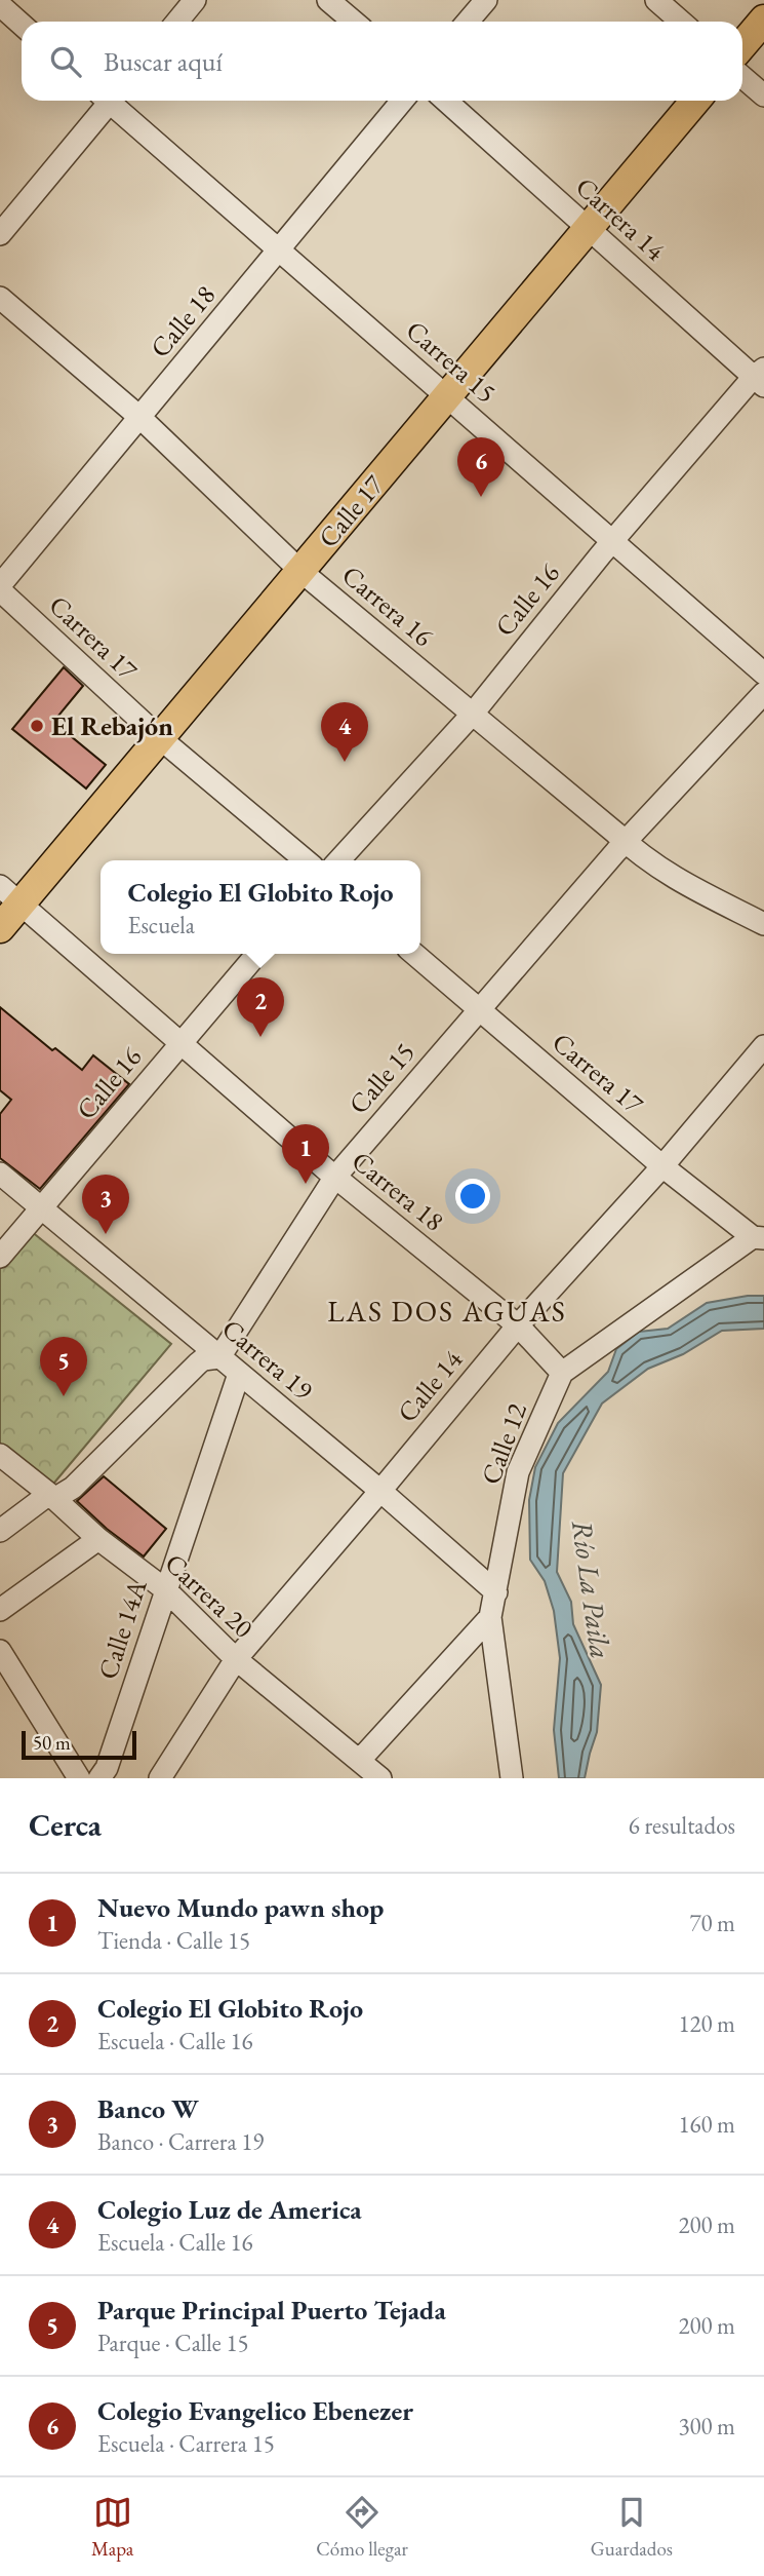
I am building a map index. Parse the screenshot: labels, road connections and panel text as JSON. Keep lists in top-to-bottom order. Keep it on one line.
{"streets":{"main road":["Calle 17"],"street":["Carrera 14","Calle 18","Carrera 15","Calle 16","Carrera 16","Carrera 17","Calle 15","Carrera 18","Carrera 19","Calle 14","Calle 12","Carrera 20","Calle 14A"]},"crossings":[["Carrera 14","Calle 17"],["Carrera 14","Calle 16"],["Calle 18","Carrera 15"],["Calle 18","Carrera 16"],["Calle 18","Carrera 17"],["Carrera 15","Calle 17"],["Carrera 15","Calle 16"],["Calle 17","Carrera 16"],["Calle 17","Carrera 17"],["Calle 17","Carrera 18"],["Calle 16","Carrera 16"],["Calle 16","Carrera 18"],["Calle 16","Carrera 19"],["Carrera 16","Calle 15"],["Carrera 17","Calle 15"],["Carrera 17","Calle 14"],["Calle 15","Carrera 18"],["Calle 15","Carrera 19"],["Carrera 18","Calle 14"],["Carrera 18","Calle 12"],["Carrera 19","Calle 14"],["Carrera 19","Calle 12"],["Carrera 19","Calle 14A"],["Calle 14","Carrera 20"],["Carrera 20","Calle 14A"]],"districts":["LAS DOS AGUAS"],"water":["Río La Paila"],"places":["El Rebajón"],"scale_bar":"50 m","page":{"search":"Buscar aquí","pins":["6","4","2","1","3","5"],"popup":["Colegio El Globito Rojo","Escuela"],"scale":"50 m","heading":["Cerca","6 resultados"],"list":[{"mark":"1","name":"Nuevo Mundo pawn shop","note":"Tienda · Calle 15","value":"70 m"},{"mark":"2","name":"Colegio El Globito Rojo","note":"Escuela · Calle 16","value":"120 m"},{"mark":"3","name":"Banco W","note":"Banco · Carrera 19","value":"160 m"},{"mark":"4","name":"Colegio Luz de America","note":"Escuela · Calle 16","value":"200 m"},{"mark":"5","name":"Parque Principal Puerto Tejada","note":"Parque · Calle 15","value":"200 m"},{"mark":"6","name":"Colegio Evangelico Ebenezer","note":"Escuela · Carrera 15","value":"300 m"}],"nav":["Mapa","Cómo llegar","Guardados"]}}
